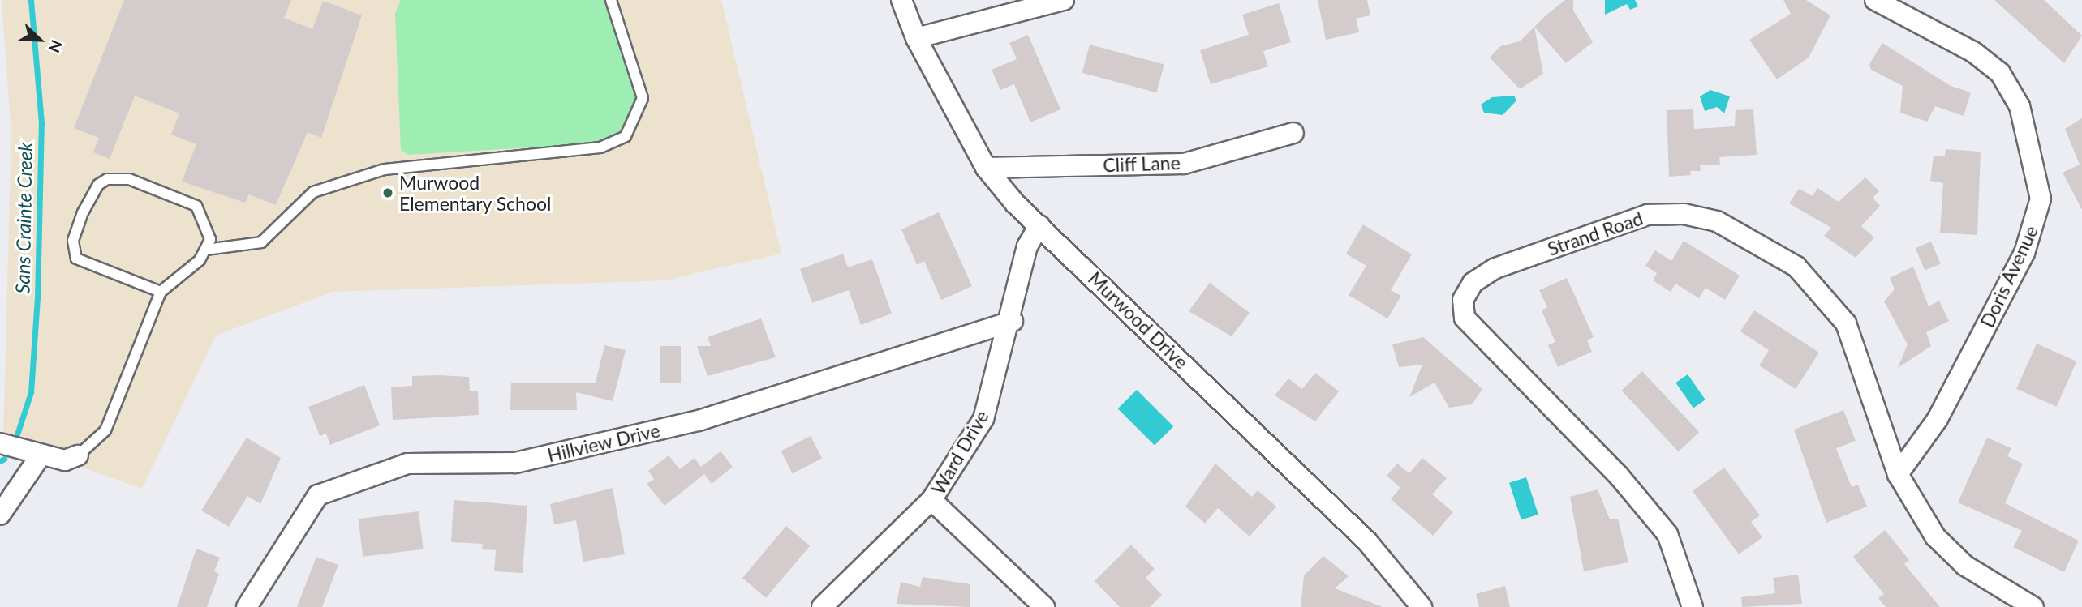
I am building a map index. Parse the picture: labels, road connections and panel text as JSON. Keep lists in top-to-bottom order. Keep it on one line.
{"streets":{"street":["Cliff Lane","Strand Road","Doris Avenue","Murwood Drive","Hillview Drive","Ward Drive"]},"crossings":[["Cliff Lane","Murwood Drive"],["Strand Road","Doris Avenue"],["Murwood Drive","Ward Drive"],["Hillview Drive","Ward Drive"]],"water":["Sans Crainte Creek"],"places":["Murwood Elementary School"],"north":"bottom right"}
